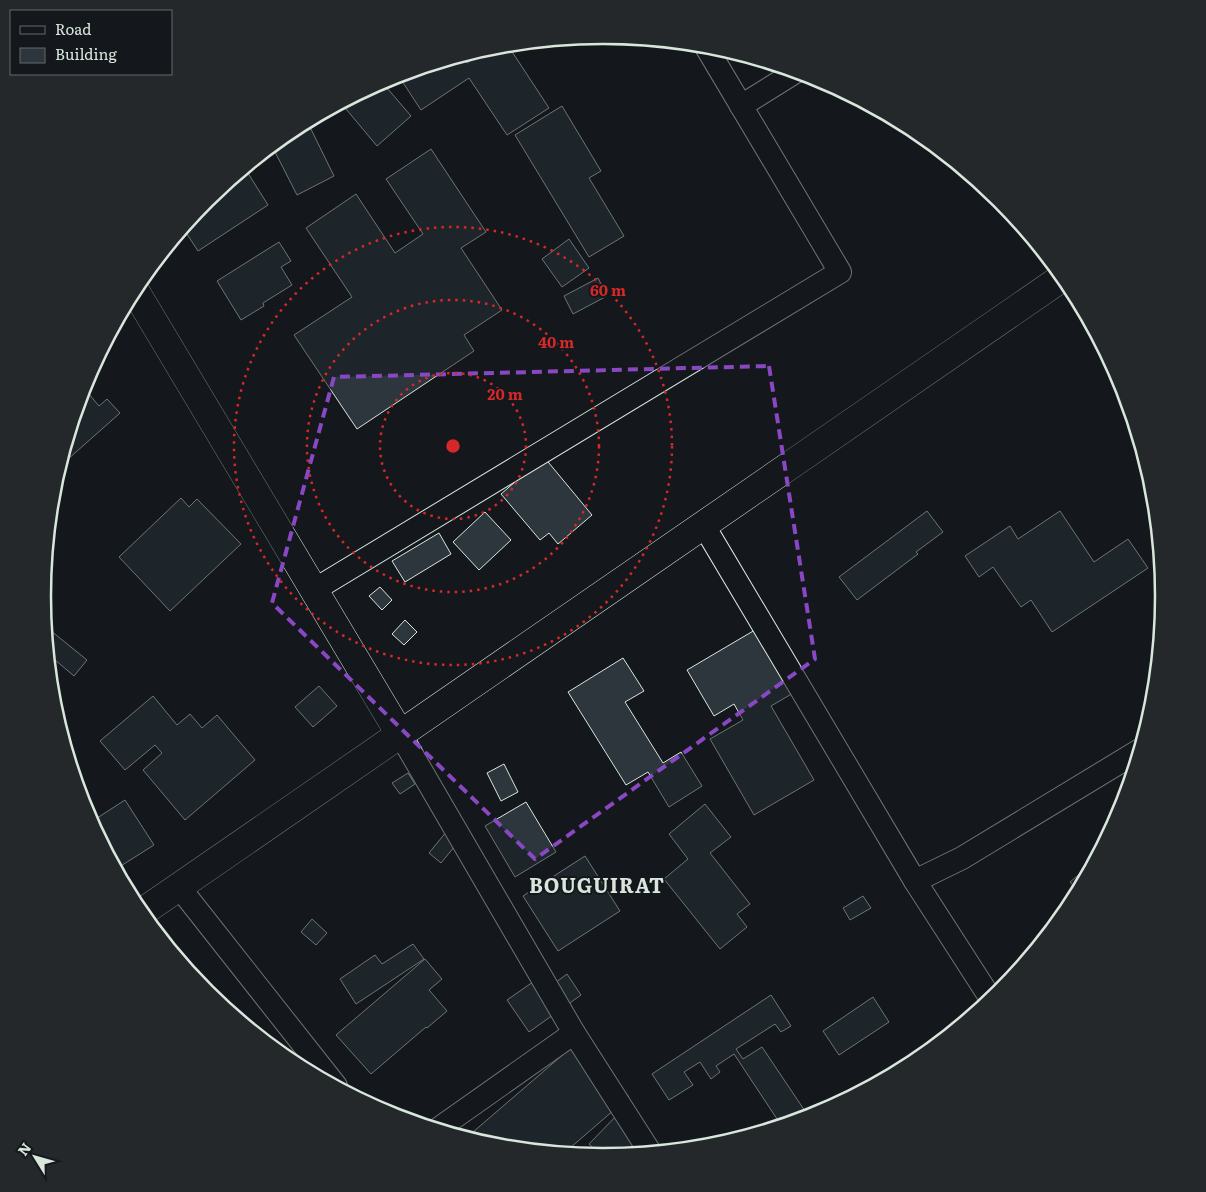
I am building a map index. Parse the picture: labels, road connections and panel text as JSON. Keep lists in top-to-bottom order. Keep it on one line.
{"districts":["BOUGUIRAT"],"legend":["Road","Building"],"north":"top left","rings":["60 m","40 m","20 m"]}
